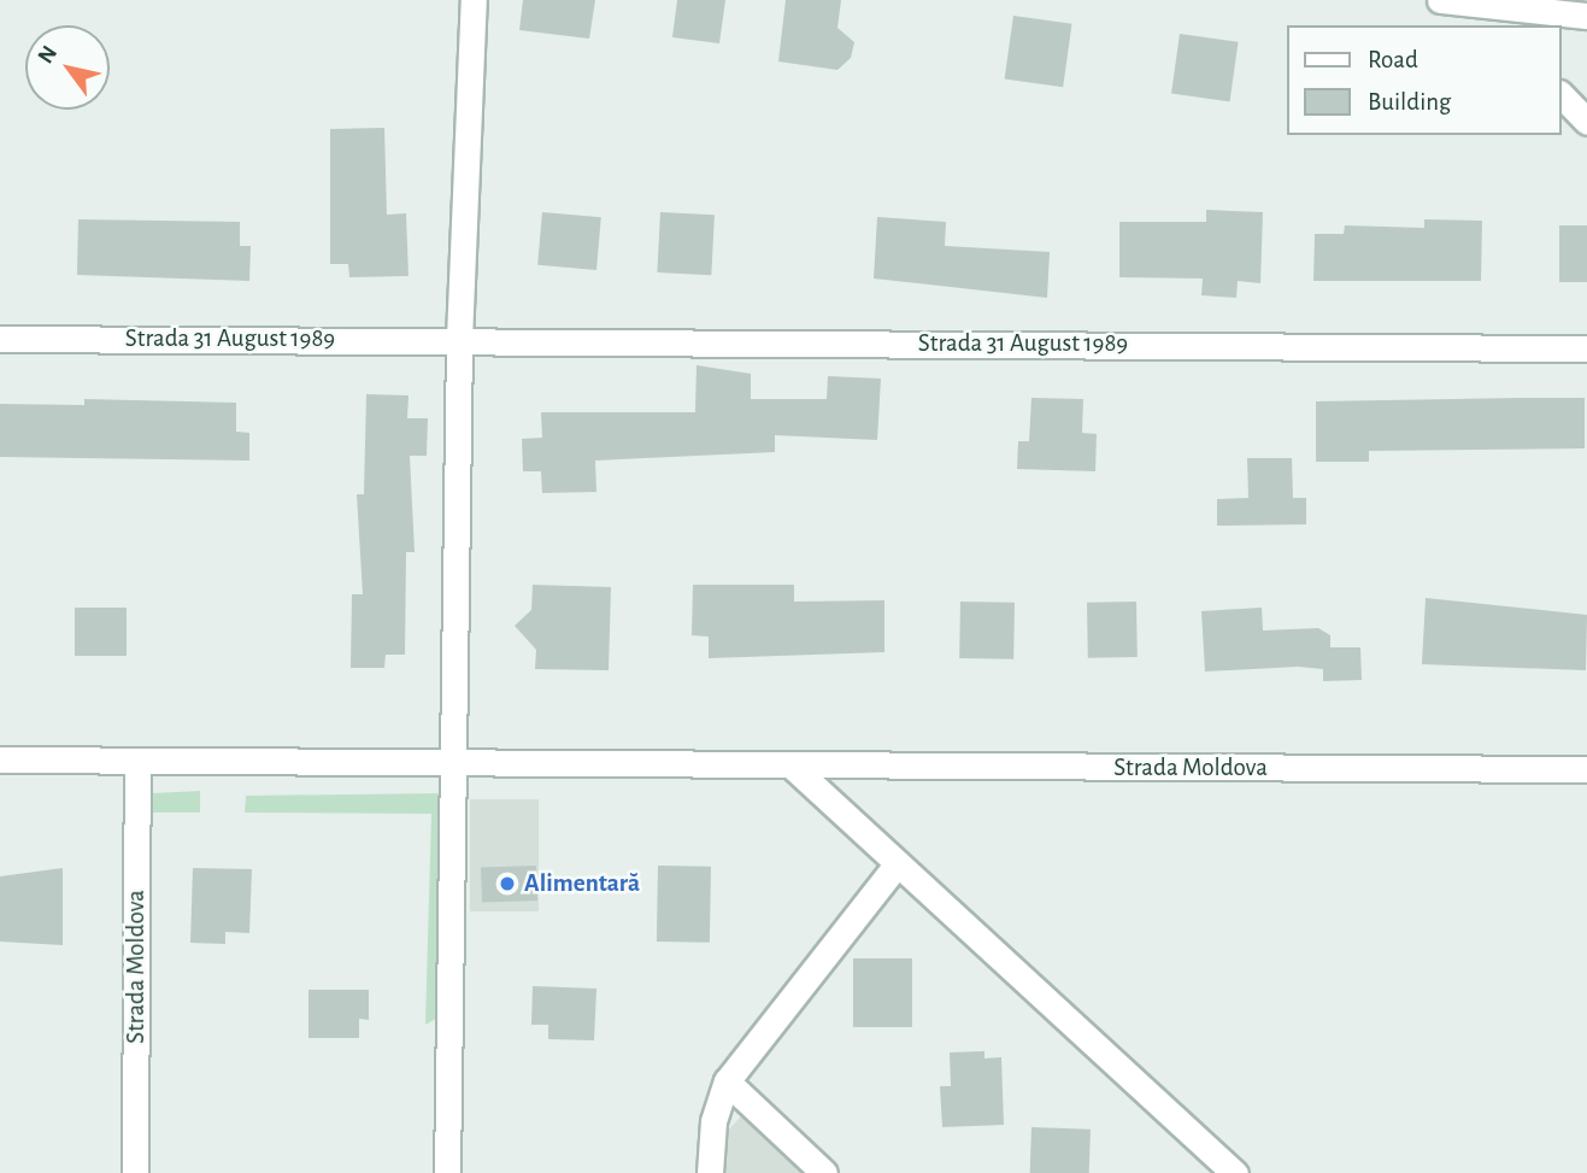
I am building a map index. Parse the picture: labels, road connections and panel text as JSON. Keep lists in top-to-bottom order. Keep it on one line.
{"streets":{"street":["Strada 31 August 1989","Strada Moldova"]},"places":["Alimentară"],"legend":["Road","Building"],"north":"top left"}
